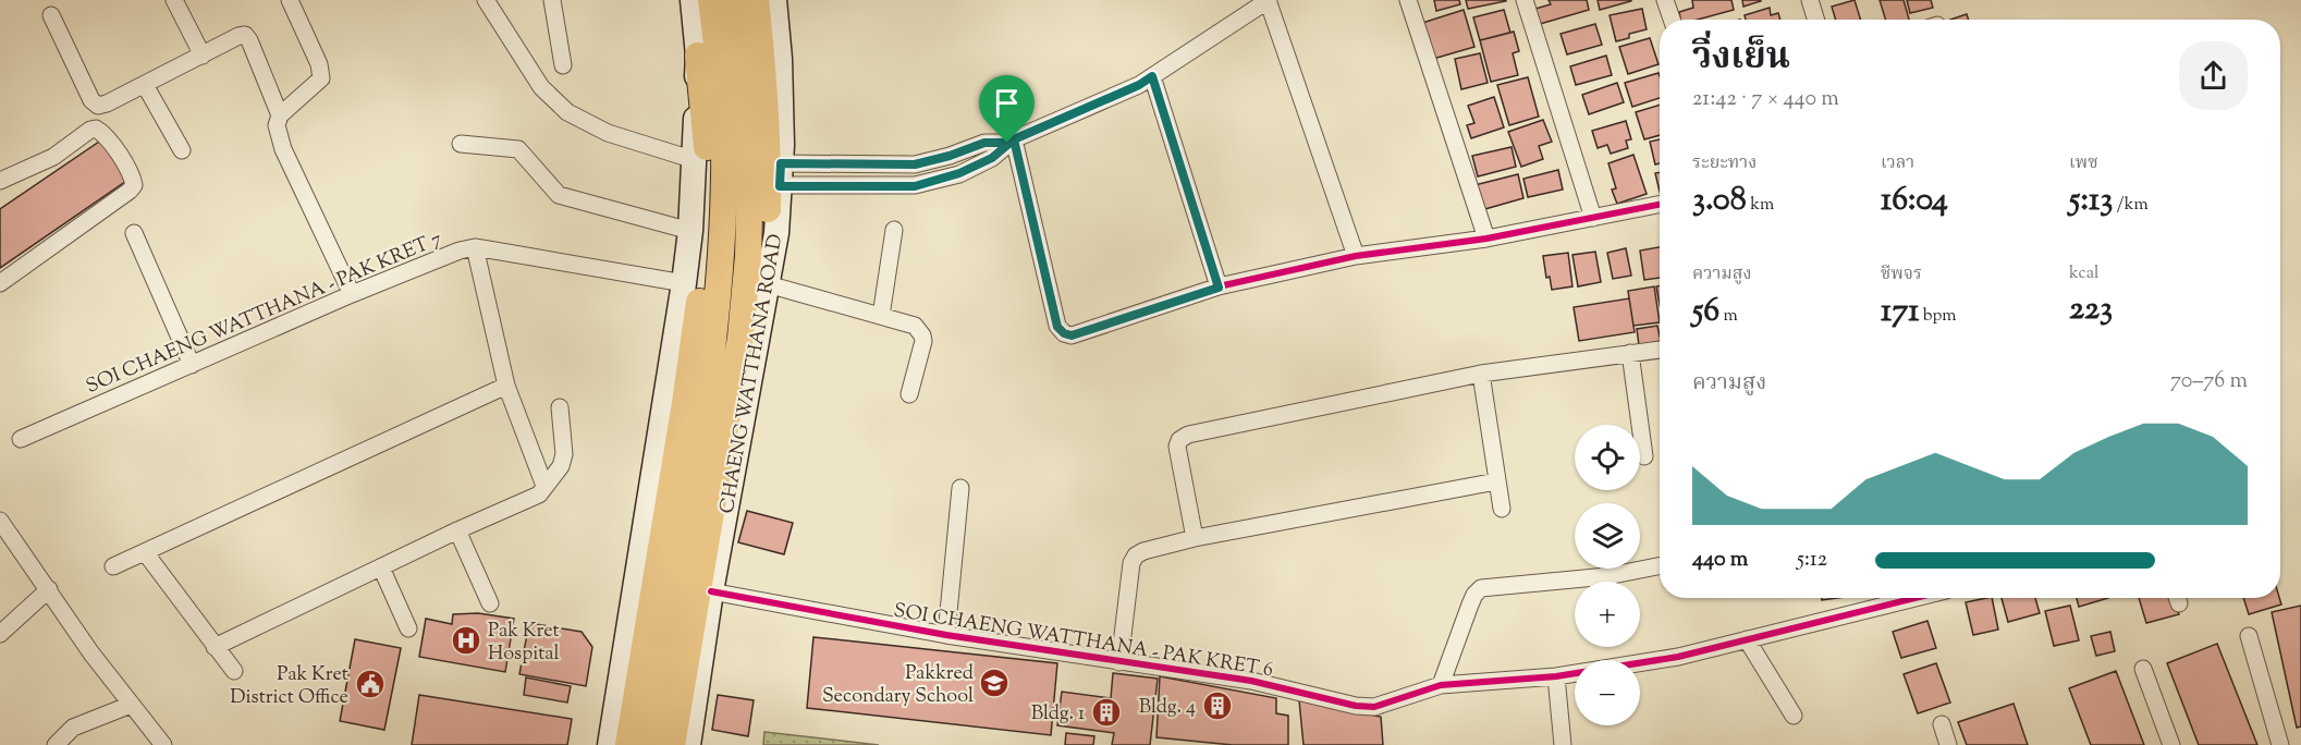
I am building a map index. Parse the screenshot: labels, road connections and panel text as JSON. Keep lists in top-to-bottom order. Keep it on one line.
{"streets":{"main road":["CHAENG WATTHANA ROAD"],"street":["SOI CHAENG WATTHANA - PAK KRET 7","SOI CHAENG WATTHANA - PAK KRET 6"]},"crossings":[["CHAENG WATTHANA ROAD","SOI CHAENG WATTHANA - PAK KRET 6"]],"places":{"hospital":["Pak Kret Hospital"],"school or university":["Pakkred Secondary School"],"public building":["Pak Kret District Office"],"building":["Bldg. 4","Bldg. 1"]},"page":{"heading":["วิ่งเย็น","21:42 · 7 × 440 m"],"stats":[["ระยะทาง","3.08 km"],["เวลา","16:04"],["เพซ","5:13 /km"],["ความสูง","56 m"],["ชีพจร","171 bpm"],["kcal","223"]],"chart":["ความสูง","70–76 m"],"map_buttons":["+","−"],"list":[{"name":"440 m","note":"5:12"}]}}
